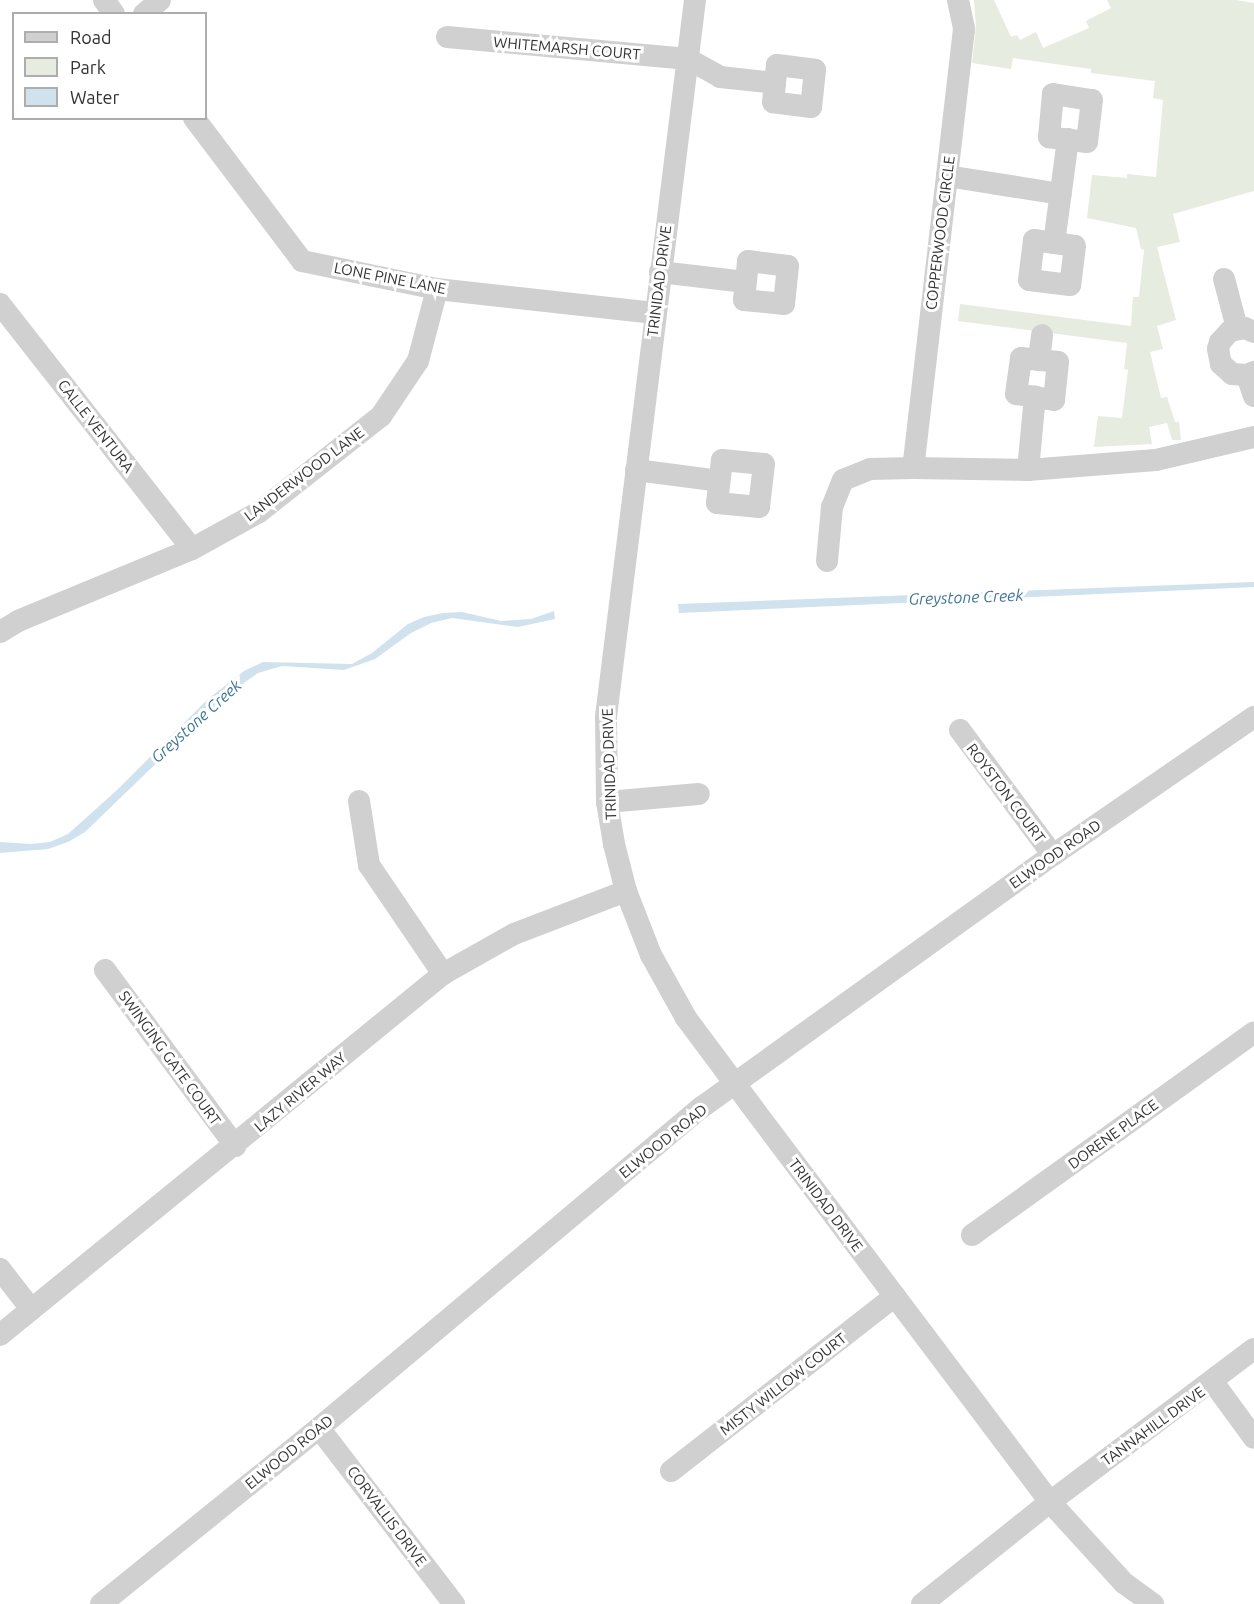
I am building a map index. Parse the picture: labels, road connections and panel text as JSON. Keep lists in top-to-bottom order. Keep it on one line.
{"streets":{"street":["WHITEMARSH COURT","COPPERWOOD CIRCLE","LONE PINE LANE","TRINIDAD DRIVE","CALLE VENTURA","LANDERWOOD LANE","ROYSTON COURT","ELWOOD ROAD","SWINGING GATE COURT","LAZY RIVER WAY","DORENE PLACE","MISTY WILLOW COURT","TANNAHILL DRIVE","CORVALLIS DRIVE"]},"crossings":[["WHITEMARSH COURT","TRINIDAD DRIVE"],["LONE PINE LANE","TRINIDAD DRIVE"],["LONE PINE LANE","LANDERWOOD LANE"],["TRINIDAD DRIVE","ELWOOD ROAD"],["TRINIDAD DRIVE","LAZY RIVER WAY"],["TRINIDAD DRIVE","MISTY WILLOW COURT"],["TRINIDAD DRIVE","TANNAHILL DRIVE"],["CALLE VENTURA","LANDERWOOD LANE"],["ROYSTON COURT","ELWOOD ROAD"],["ELWOOD ROAD","CORVALLIS DRIVE"],["SWINGING GATE COURT","LAZY RIVER WAY"]],"water":["Greystone Creek"],"legend":["Road","Park","Water"]}
